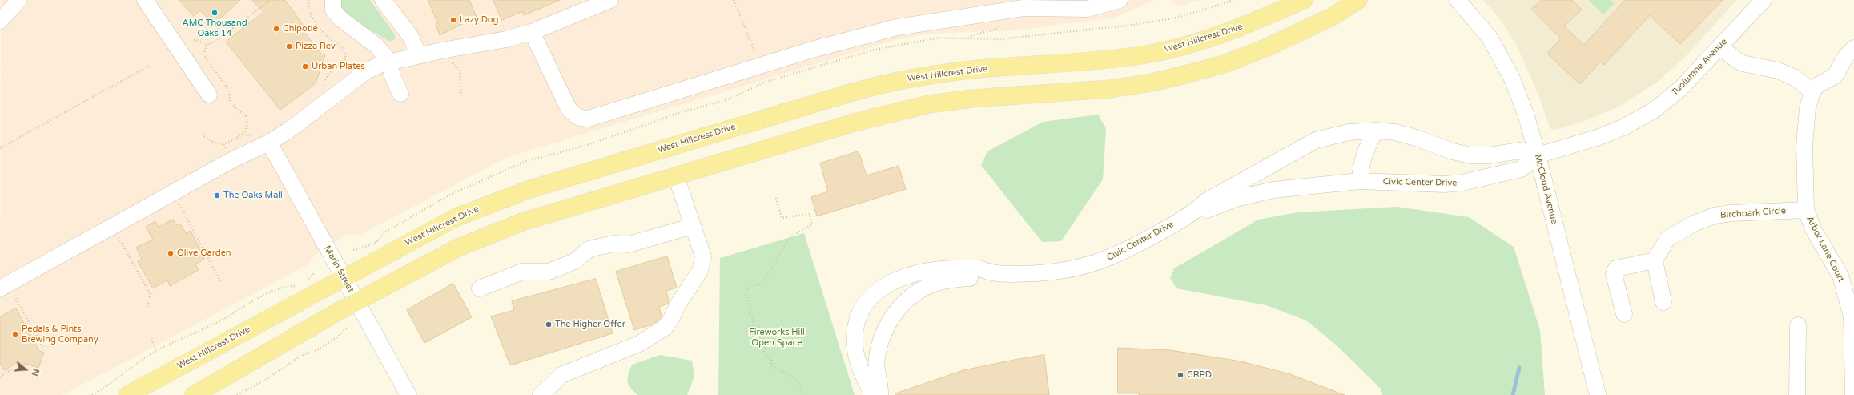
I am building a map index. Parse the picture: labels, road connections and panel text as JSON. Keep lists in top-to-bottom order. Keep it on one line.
{"streets":{"main road":["West Hillcrest Drive"],"street":["Tuolumne Avenue","Civic Center Drive","McCloud Avenue","Birchpark Circle","Arbor Lane Court","Marin Street"]},"crossings":[["West Hillcrest Drive","Marin Street"],["Tuolumne Avenue","Civic Center Drive"],["Tuolumne Avenue","McCloud Avenue"],["Civic Center Drive","McCloud Avenue"],["Birchpark Circle","Arbor Lane Court"]],"parks":["Fireworks Hill Open Space"],"places":["AMC Thousand Oaks 14","Lazy Dog","Chipotle","Pizza Rev","Urban Plates","The Oaks Mall","Olive Garden","The Higher Offer","Pedals & Pints Brewing Company","CRPD"],"north":"right"}
